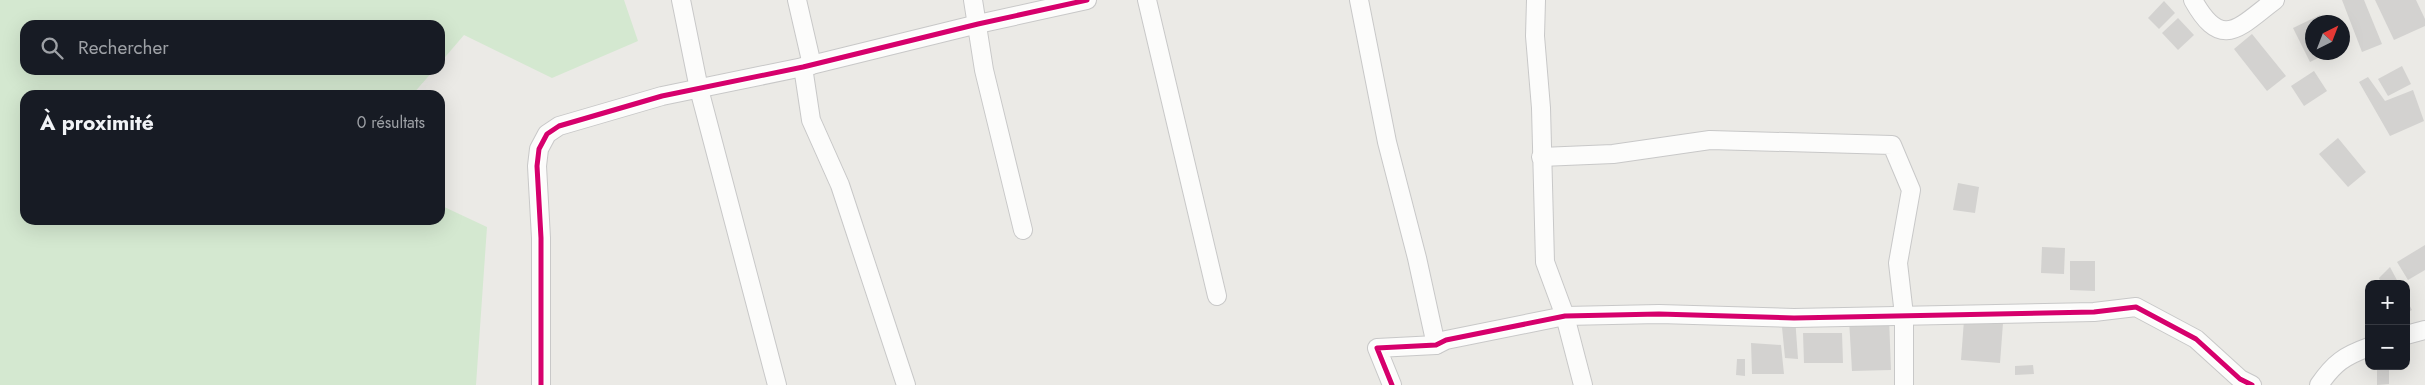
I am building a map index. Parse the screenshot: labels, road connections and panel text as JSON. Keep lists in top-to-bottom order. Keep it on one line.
{"north":"top right","page":{"search":"Rechercher","heading":["À proximité","0 résultats"],"map_buttons":["+","−"]}}
